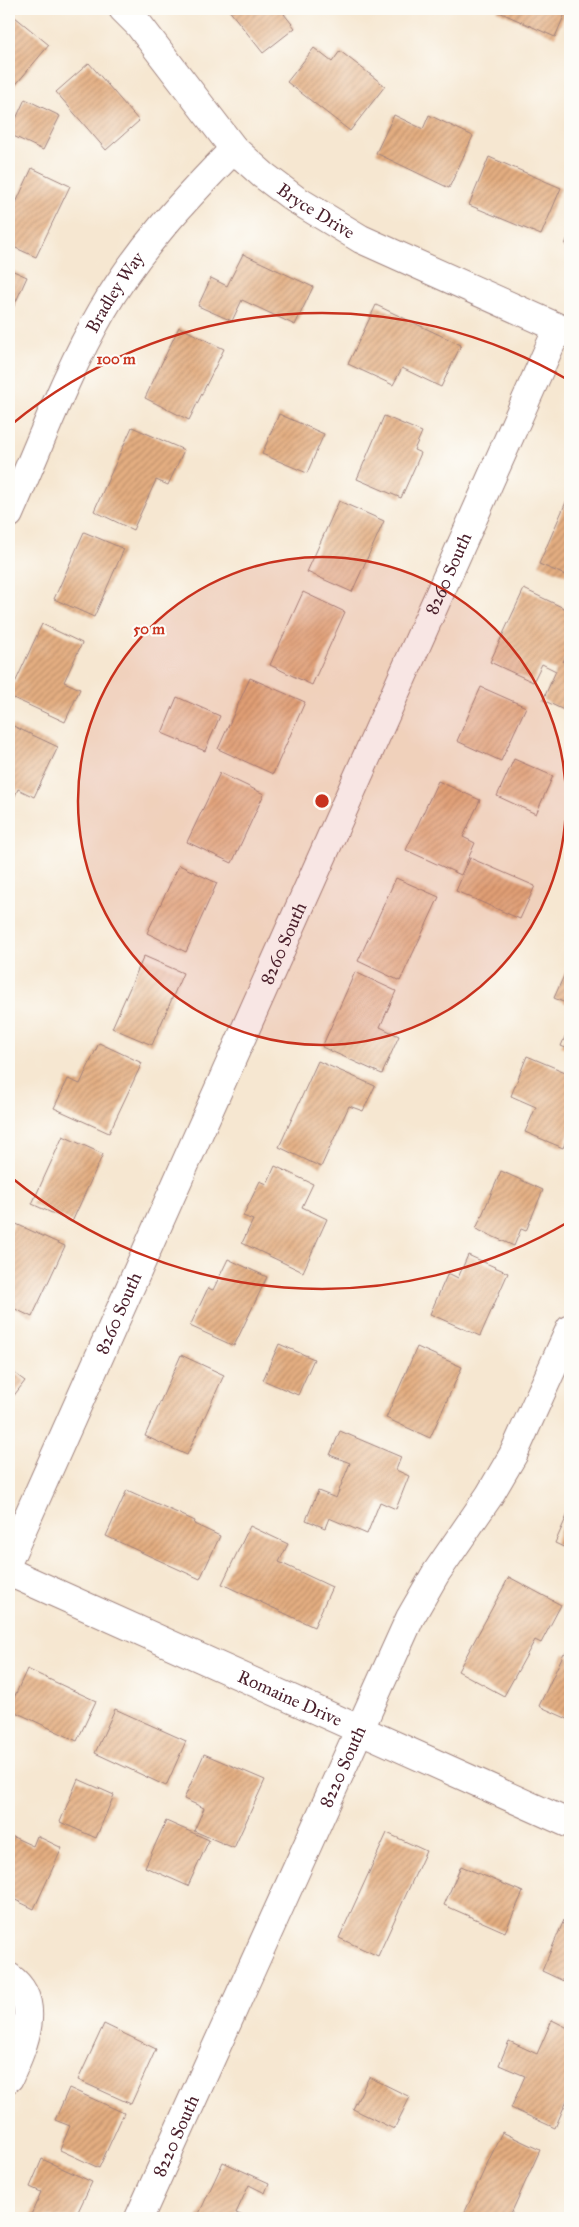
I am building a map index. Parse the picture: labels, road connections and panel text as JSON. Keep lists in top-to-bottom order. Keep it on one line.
{"streets":{"street":["Bryce Drive","Bradley Way","8260 South","Romaine Drive","8220 South"]},"crossings":[["Bryce Drive","Bradley Way"],["Bryce Drive","8260 South"],["Romaine Drive","8220 South"]],"rings":["100 m","50 m"]}
